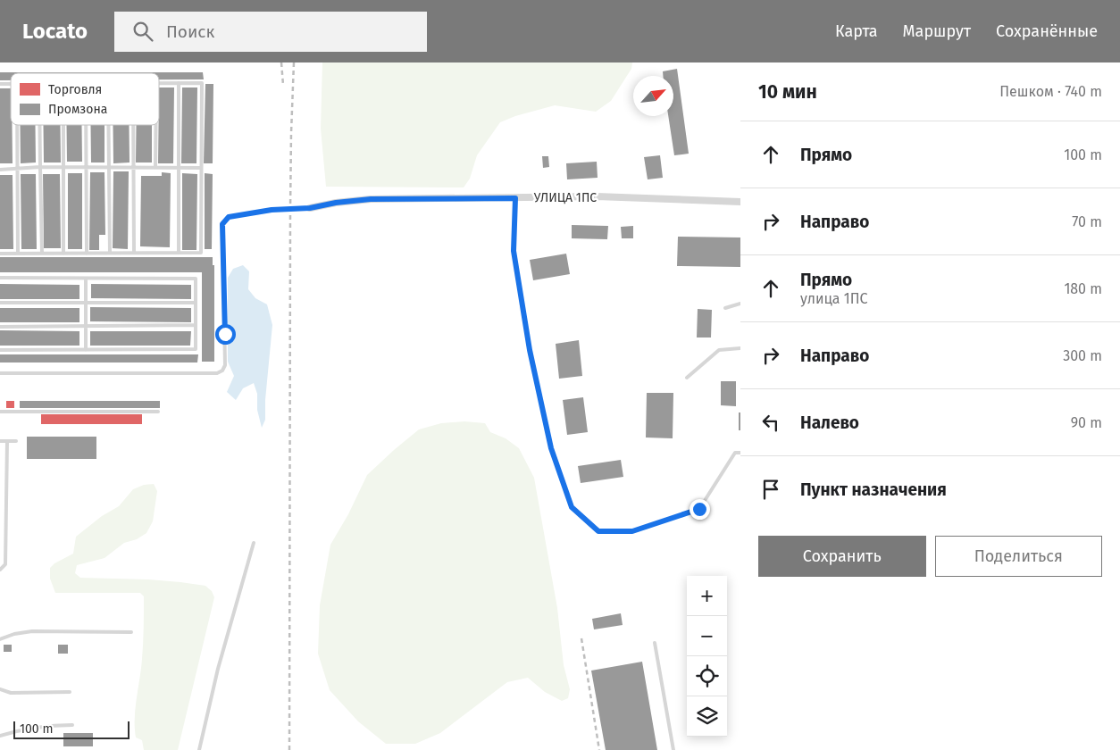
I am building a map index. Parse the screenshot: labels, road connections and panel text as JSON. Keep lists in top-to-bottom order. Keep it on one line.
{"streets":{"street":["УЛИЦА 1ПС"]},"legend":["Торговля","Промзона"],"scale_bar":"100 m","north":"top right","page":{"header":"Locato","search":"Поиск","nav":["Карта","Маршрут","Сохранённые"],"heading":["10 мин","Пешком · 740 m"],"list":[["Прямо","100 m"],["Направо","70 m"],["Прямо","улица 1ПС","180 m"],["Направо","300 m"],["Налево","90 m"],"Пункт назначения"],"buttons":["Сохранить","Поделиться"],"map_buttons":["+","−"],"scale":"100 m"}}
